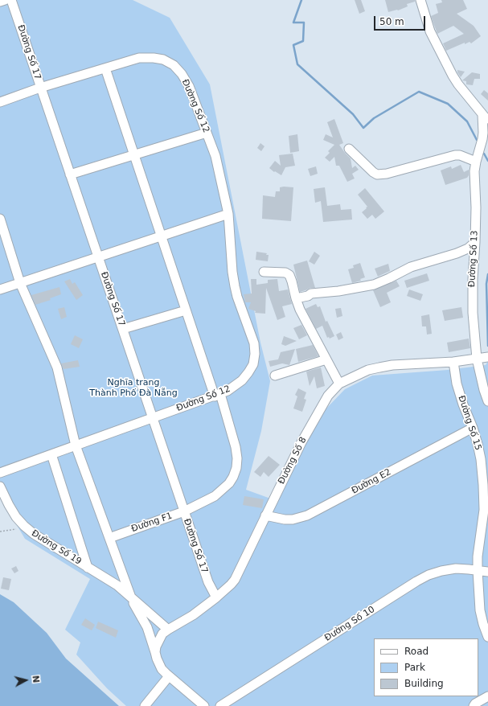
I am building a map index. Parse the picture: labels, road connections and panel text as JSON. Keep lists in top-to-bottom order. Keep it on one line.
{"streets":{"street":["Đường Số 17","Đường Số 12","Đường Số 13","Đường Số 15","Đường Số 8","Đường E2","Đường F1","Đường Số 19","Đường Số 10"]},"crossings":[["Đường Số 17","Đường Số 12"],["Đường Số 17","Đường Số 8"],["Đường Số 17","Đường F1"],["Đường Số 12","Đường F1"],["Đường Số 13","Đường Số 8"],["Đường Số 15","Đường Số 8"],["Đường Số 15","Đường E2"],["Đường Số 15","Đường Số 10"],["Đường Số 8","Đường E2"],["Đường Số 8","Đường Số 19"]],"parks":["Nghĩa trang Thành Phố Đà Nẵng"],"legend":["Road","Park","Building"],"scale_bar":"50 m","north":"right"}
